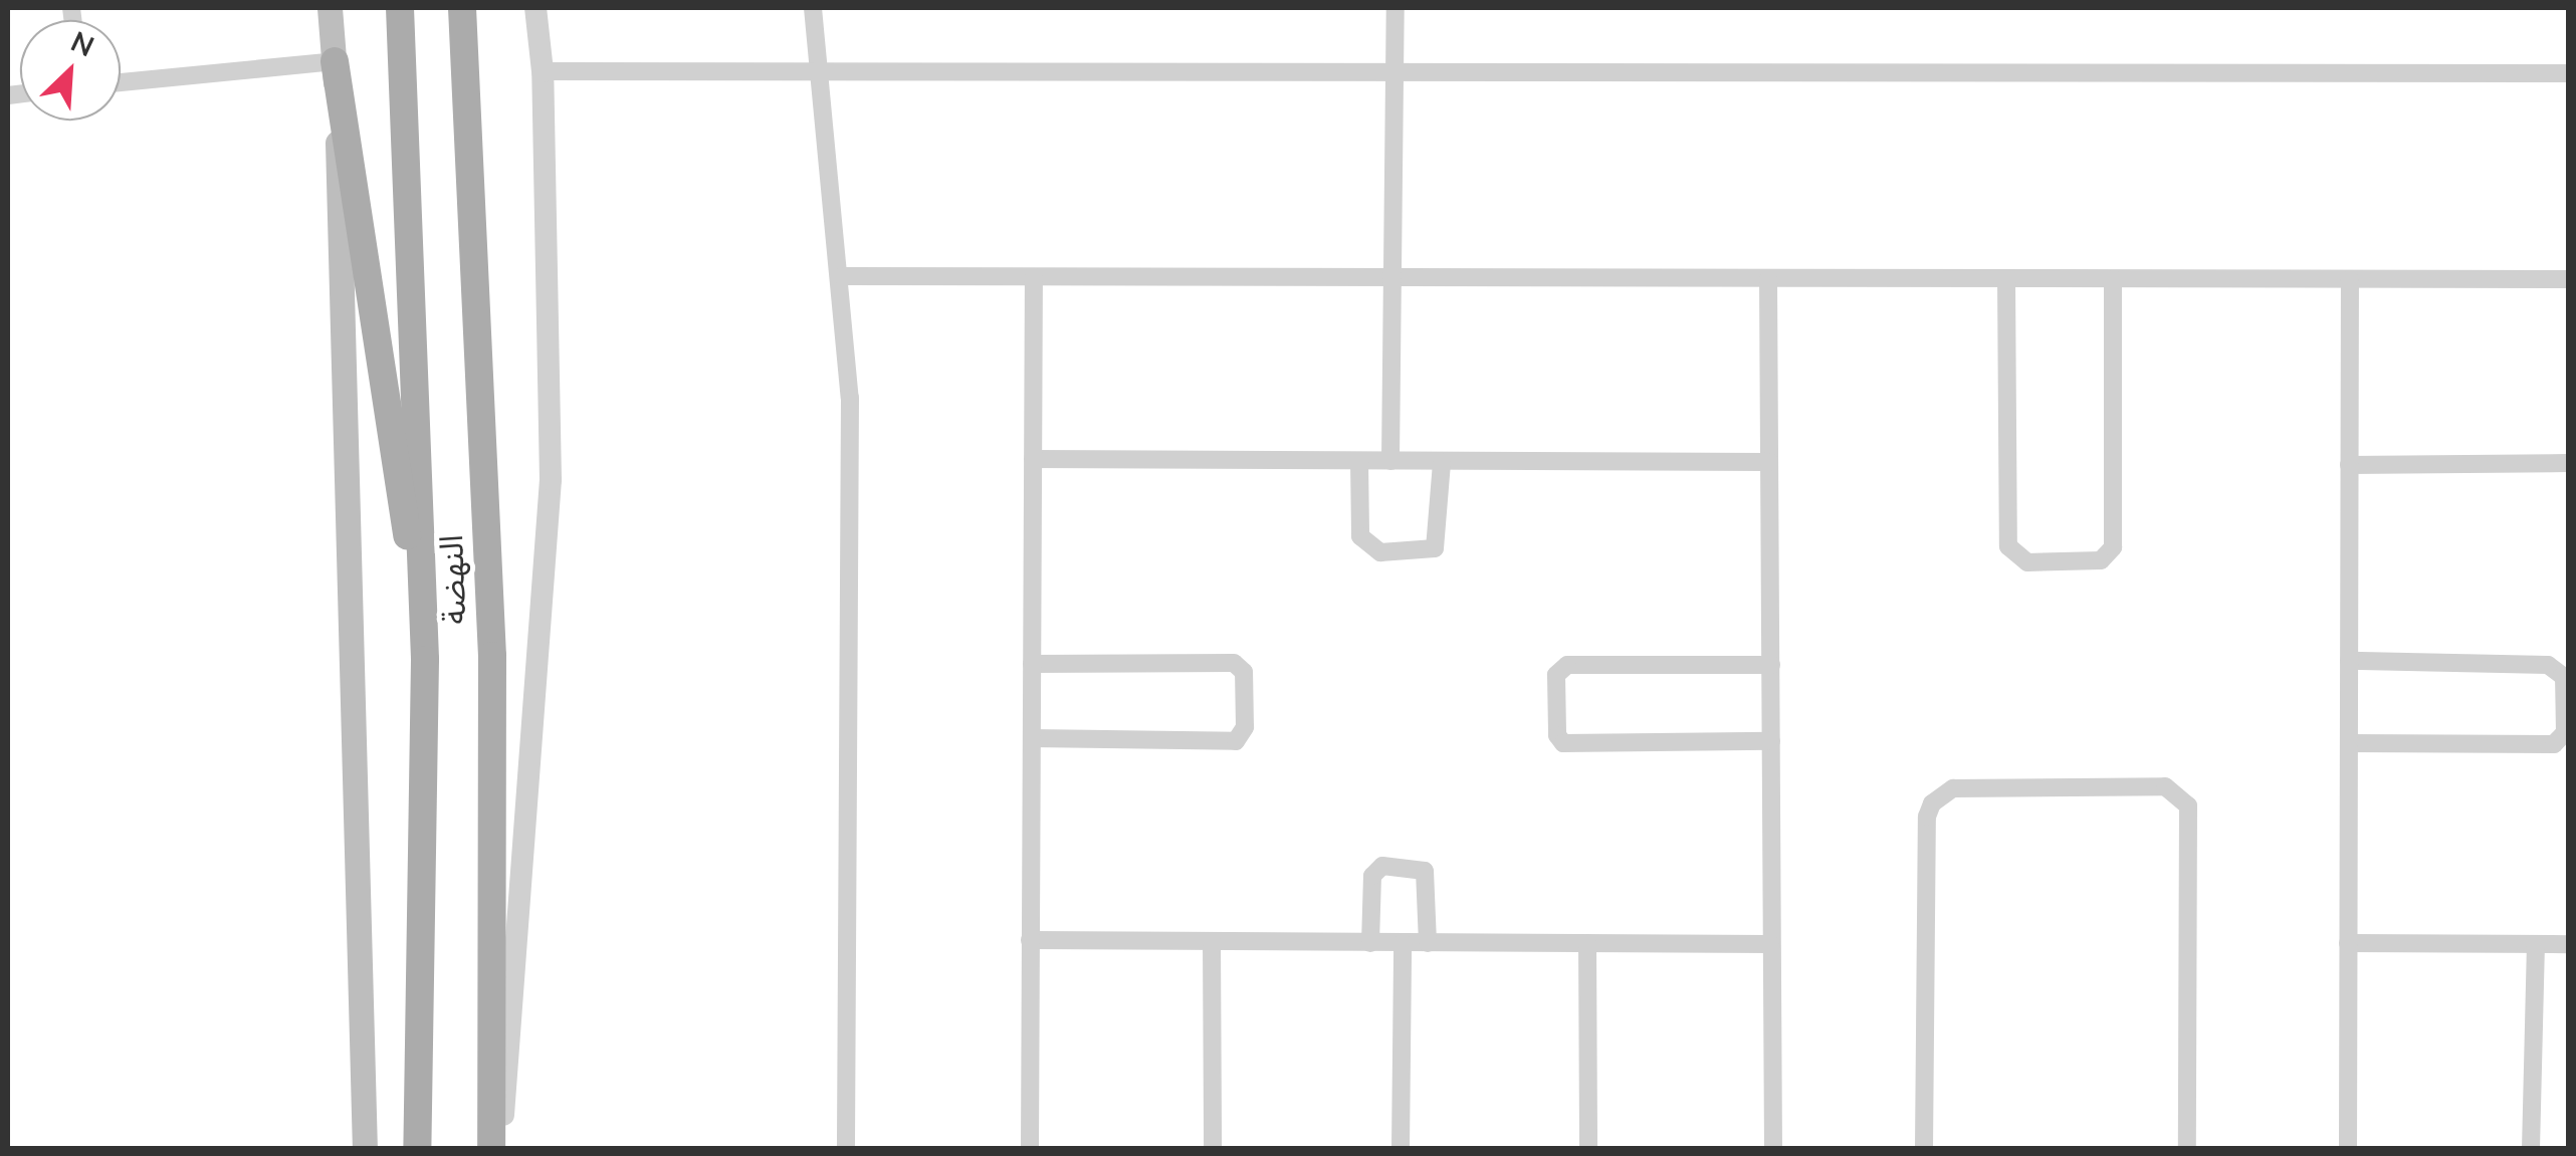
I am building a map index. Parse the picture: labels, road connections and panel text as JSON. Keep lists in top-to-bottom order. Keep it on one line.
{"streets":{"main road":["النهضة"]},"north":"top right"}
